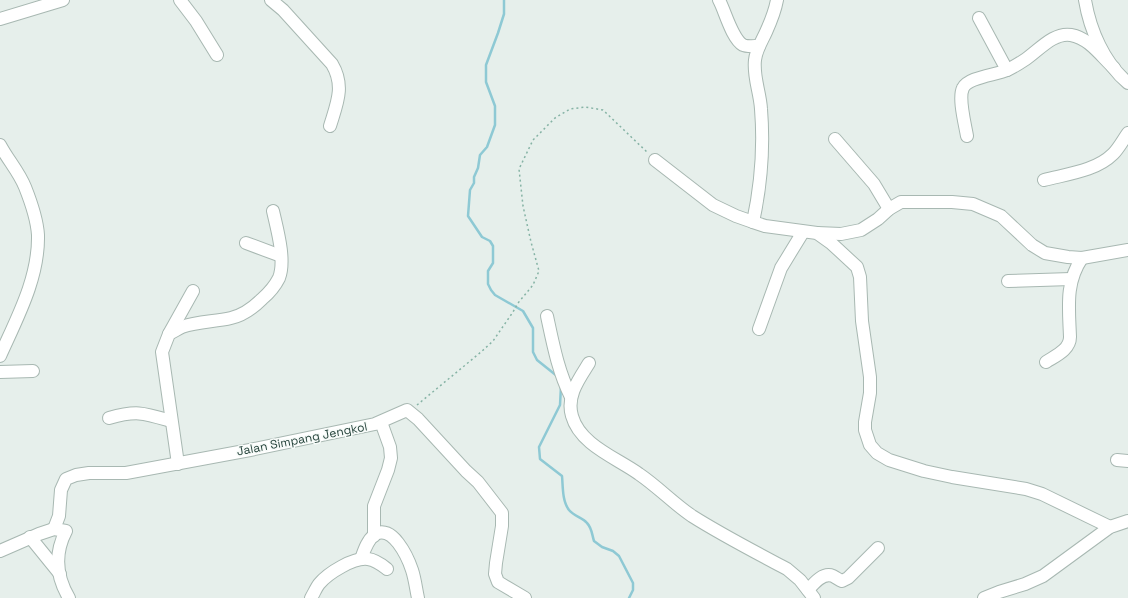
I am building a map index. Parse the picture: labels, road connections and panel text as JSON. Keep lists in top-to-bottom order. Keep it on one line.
{"streets":{"street":["Jalan Simpang Jengkol"]}}
